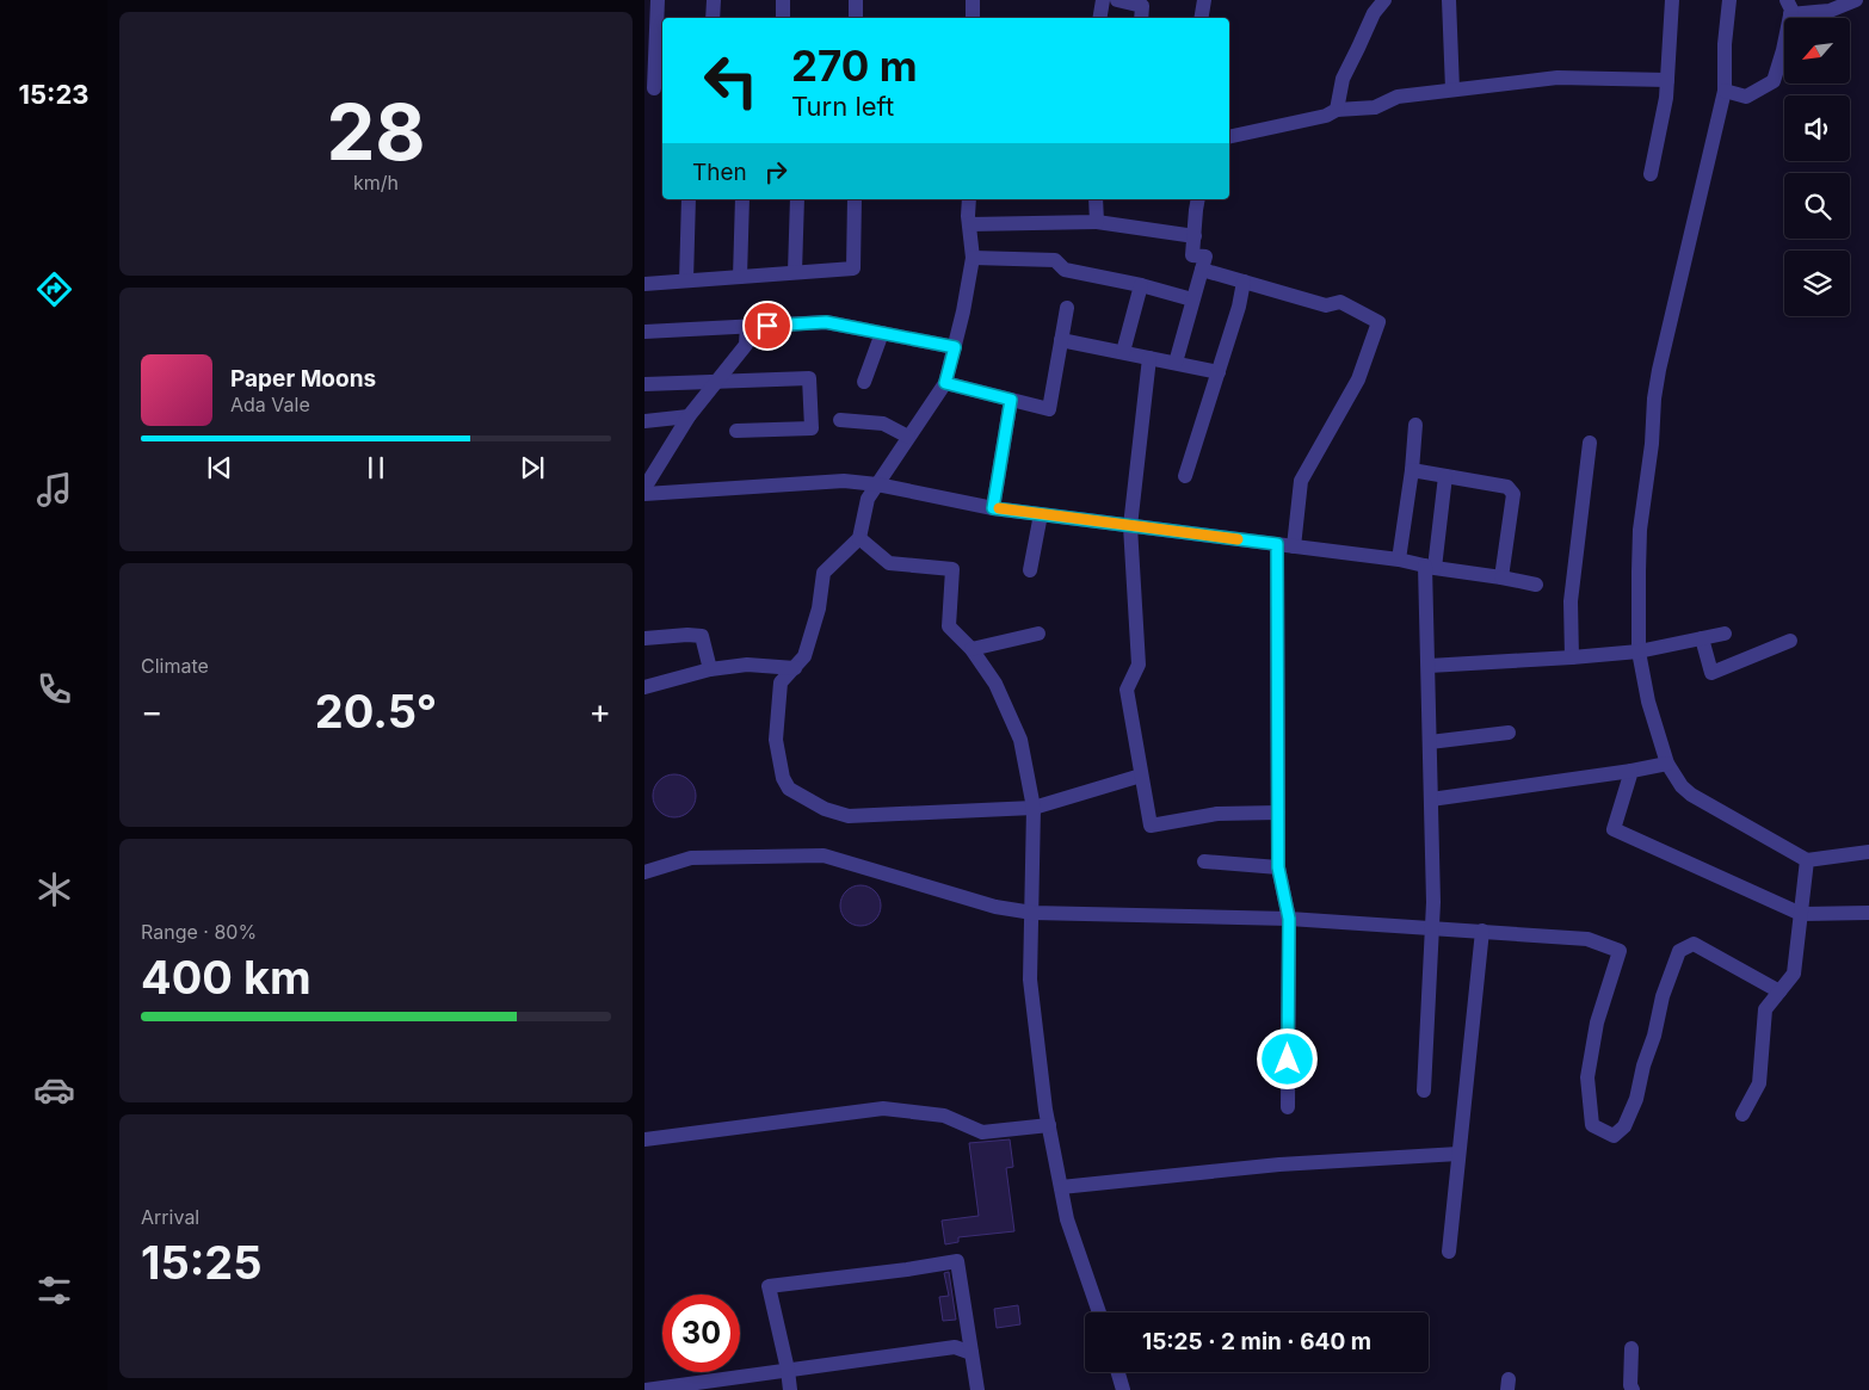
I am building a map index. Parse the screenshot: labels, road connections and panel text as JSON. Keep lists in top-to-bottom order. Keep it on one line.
{"north":"bottom left","page":{"tabs":"15:23","tile":[["28","km/h"],"Climate",["Range · 80%","400 km"],["Arrival","15:25"]],"turn":["270 m","Turn left"],"then":"Then","song":["Paper Moons","Ada Vale"],"heat":["−","20.5°","+"],"limit":"30","trip":"15:25 · 2 min · 640 m"}}
